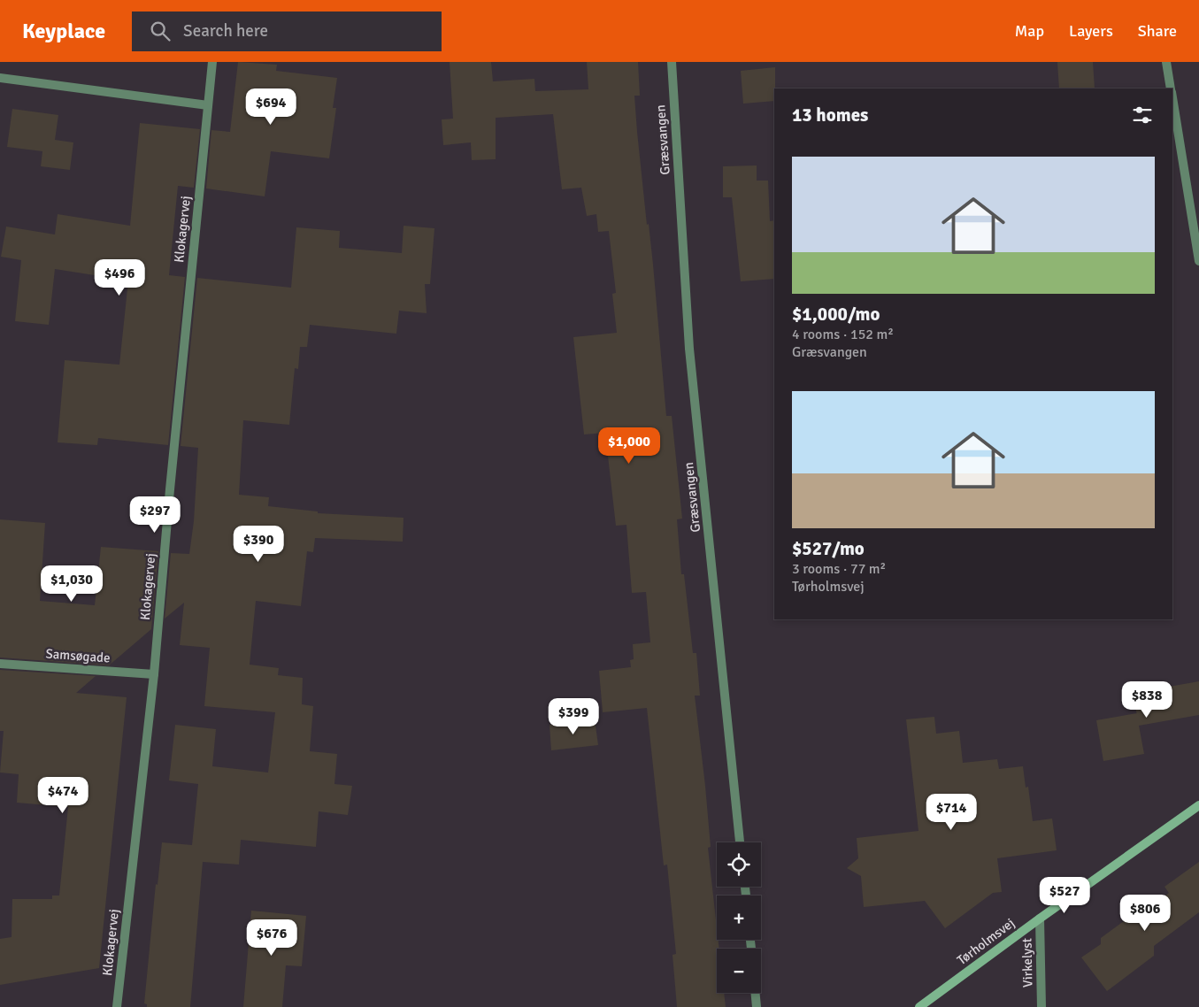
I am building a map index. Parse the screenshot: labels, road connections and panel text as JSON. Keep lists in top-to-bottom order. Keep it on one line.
{"streets":{"street":["Græsvangen","Klokagervej","Samsøgade","Tørholmsvej","Virkelyst"]},"crossings":[["Klokagervej","Samsøgade"],["Tørholmsvej","Virkelyst"]],"page":{"header":"Keyplace","search":"Search here","nav":["Map","Layers","Share"],"price":["$694","$496","$1,000","$297","$390","$1,030","$838","$399","$474","$714","$527","$806","$676"],"heading":"13 homes","list":[{"name":"$1,000/mo","note":"4 rooms · 152 m² · Græsvangen"},{"name":"$527/mo","note":"3 rooms · 77 m² · Tørholmsvej"}],"map_buttons":["+","−"]}}
